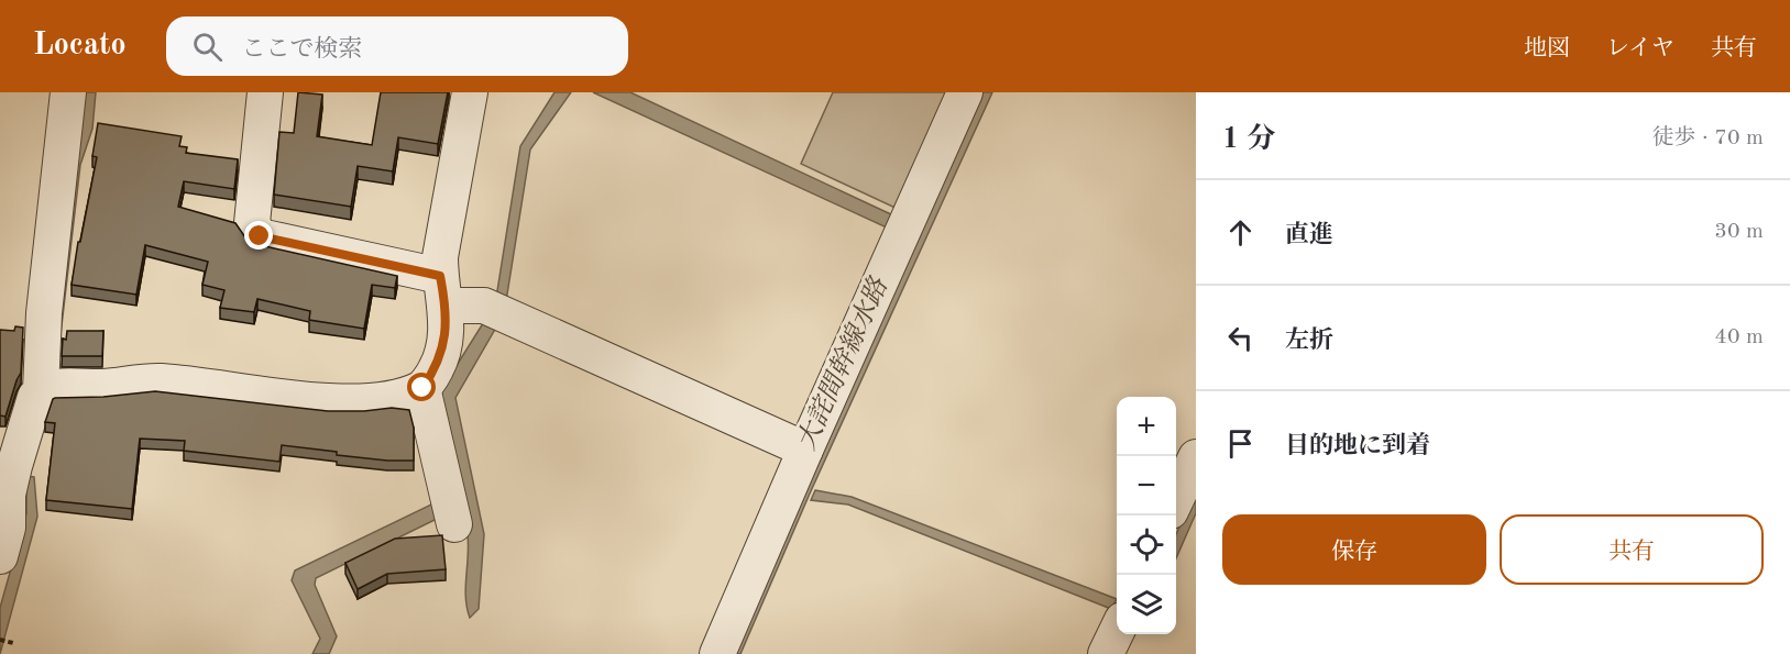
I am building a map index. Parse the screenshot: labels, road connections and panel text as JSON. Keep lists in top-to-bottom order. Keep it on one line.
{"water":["大詫間幹線水路"],"page":{"header":"Locato","search":"ここで検索","nav":["地図","レイヤ","共有"],"heading":["1 分","徒歩 · 70 m"],"list":[["直進","30 m"],["左折","40 m"],"目的地に到着"],"map_buttons":["+","−"],"buttons":["保存","共有"]}}
